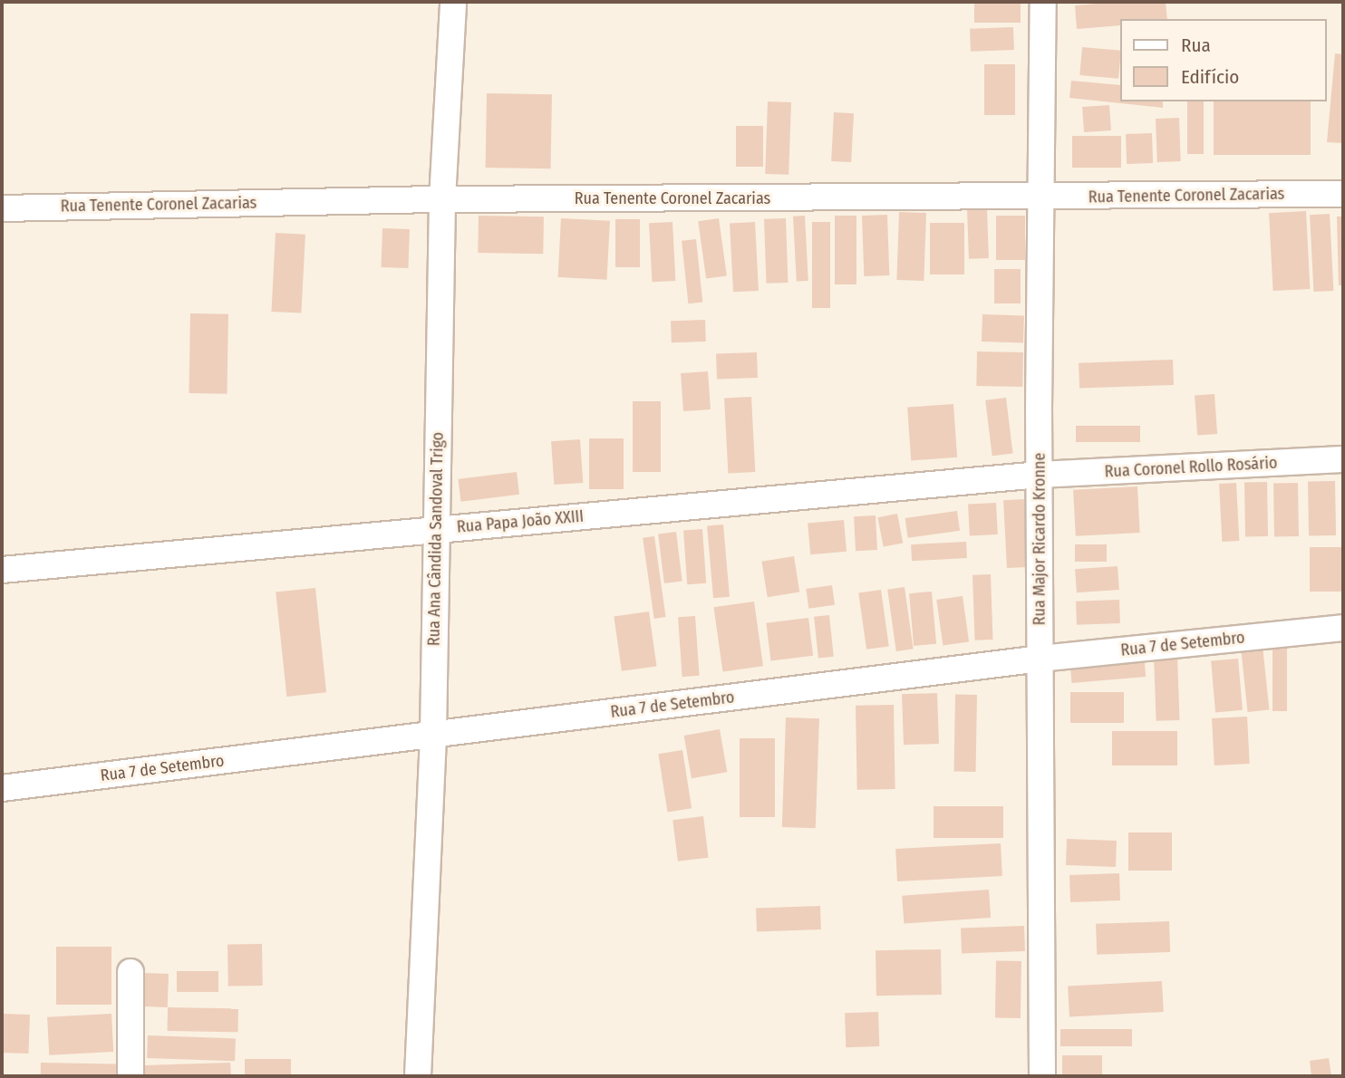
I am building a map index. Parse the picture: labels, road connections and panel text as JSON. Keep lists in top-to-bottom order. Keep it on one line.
{"streets":{"street":["Rua Tenente Coronel Zacarias","Rua Coronel Rollo Rosário","Rua Papa João XXIII","Rua Ana Cândida Sandoval Trigo","Rua Major Ricardo Kronne","Rua 7 de Setembro"]},"crossings":[["Rua Tenente Coronel Zacarias","Rua Ana Cândida Sandoval Trigo"],["Rua Tenente Coronel Zacarias","Rua Major Ricardo Kronne"],["Rua Coronel Rollo Rosário","Rua Papa João XXIII"],["Rua Coronel Rollo Rosário","Rua Major Ricardo Kronne"],["Rua Papa João XXIII","Rua Ana Cândida Sandoval Trigo"],["Rua Papa João XXIII","Rua Major Ricardo Kronne"],["Rua Ana Cândida Sandoval Trigo","Rua 7 de Setembro"],["Rua Major Ricardo Kronne","Rua 7 de Setembro"]],"legend":["Rua","Edifício"]}
